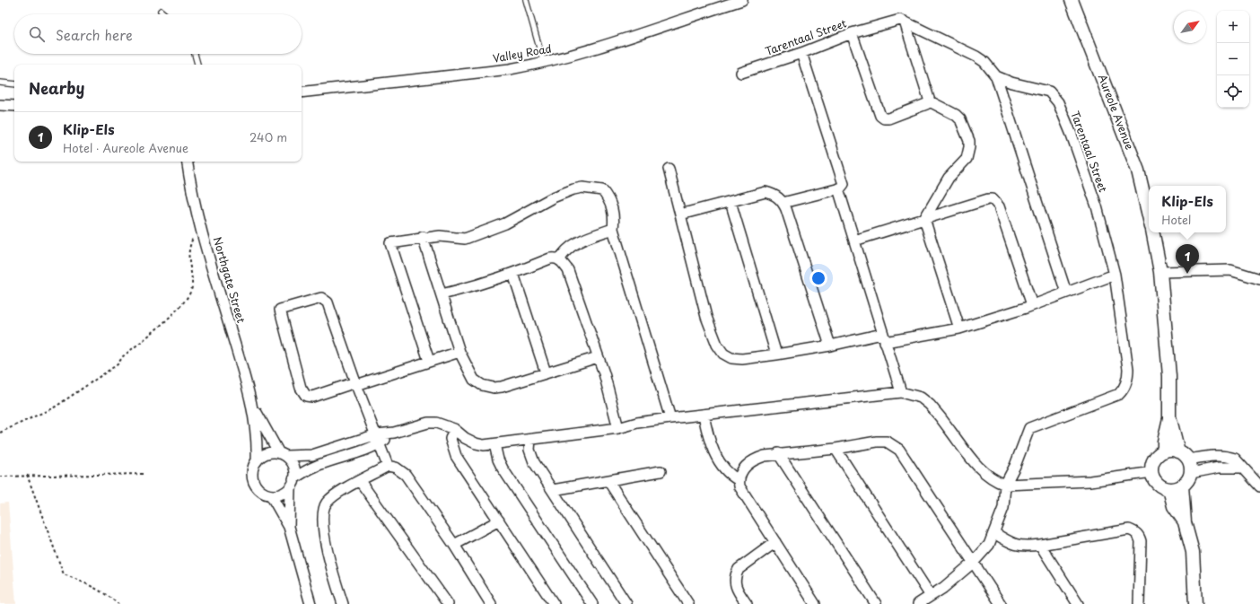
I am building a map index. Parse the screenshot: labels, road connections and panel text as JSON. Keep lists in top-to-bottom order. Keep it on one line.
{"streets":{"street":["Tarentaal Street","Valley Road","Aureole Avenue","Northgate Street"]},"north":"top right","page":{"map_buttons":["+","−"],"search":"Search here","heading":"Nearby","list":[{"mark":"1","name":"Klip-Els","note":"Hotel · Aureole Avenue","value":"240 m"}],"popup":["Klip-Els","Hotel"],"pins":"1"}}
